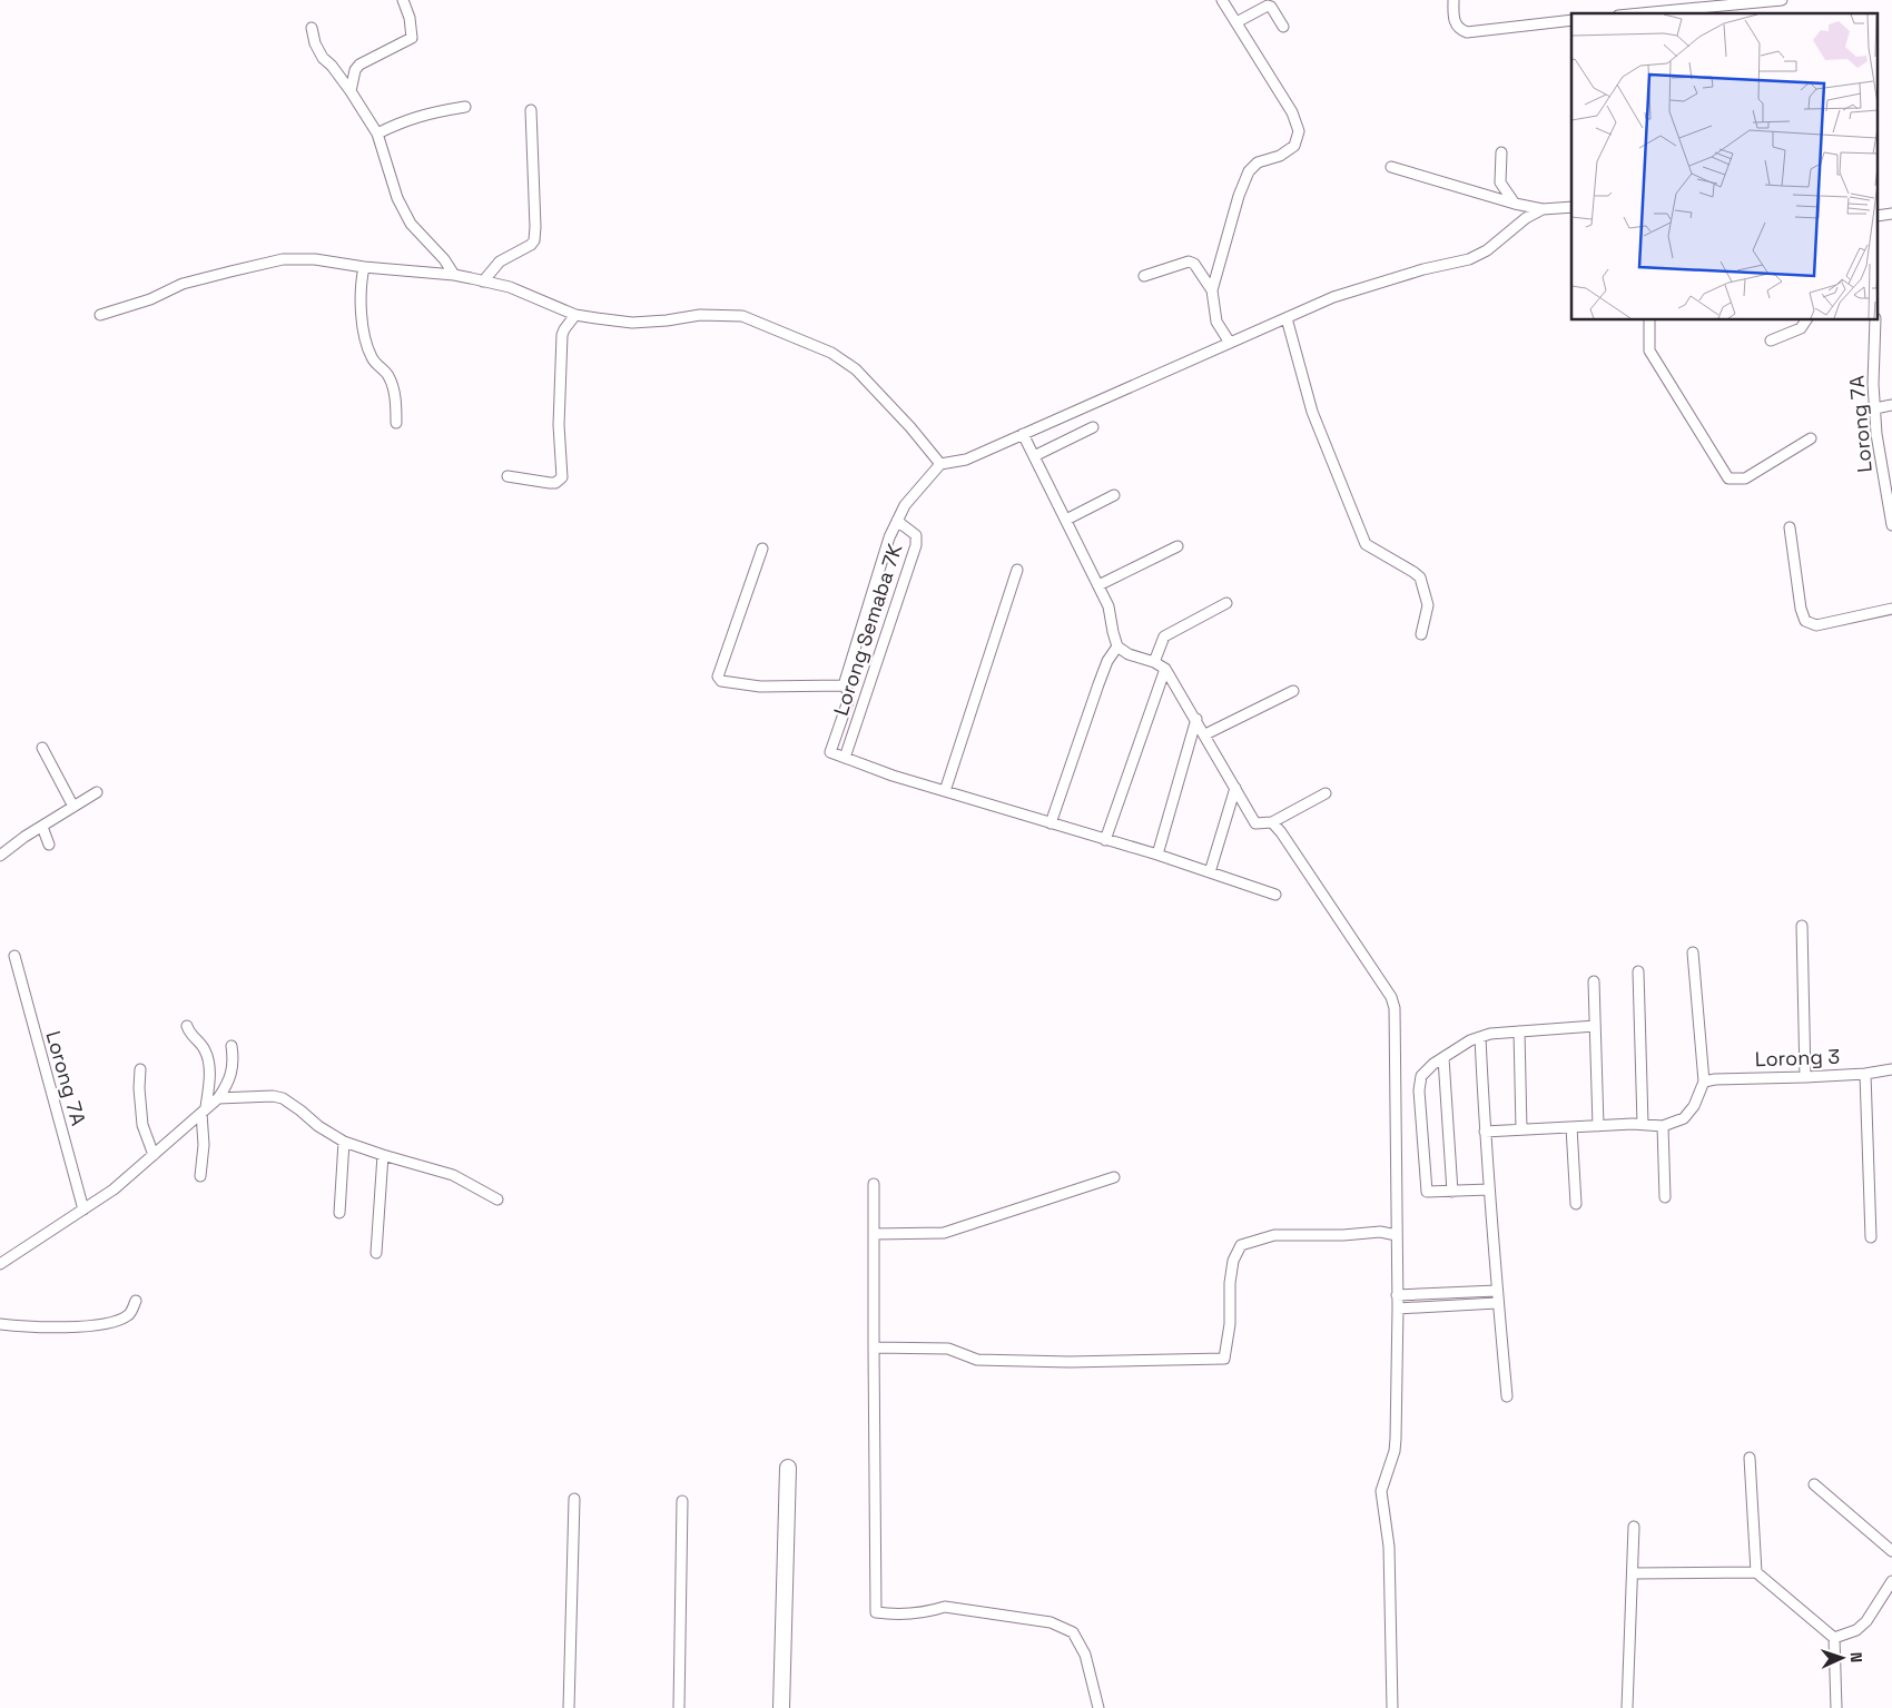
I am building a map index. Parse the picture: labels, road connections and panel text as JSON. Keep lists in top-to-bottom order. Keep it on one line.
{"streets":{"street":["Lorong 7A","Lorong Semaba 7K","Lorong 3"]},"north":"right"}
